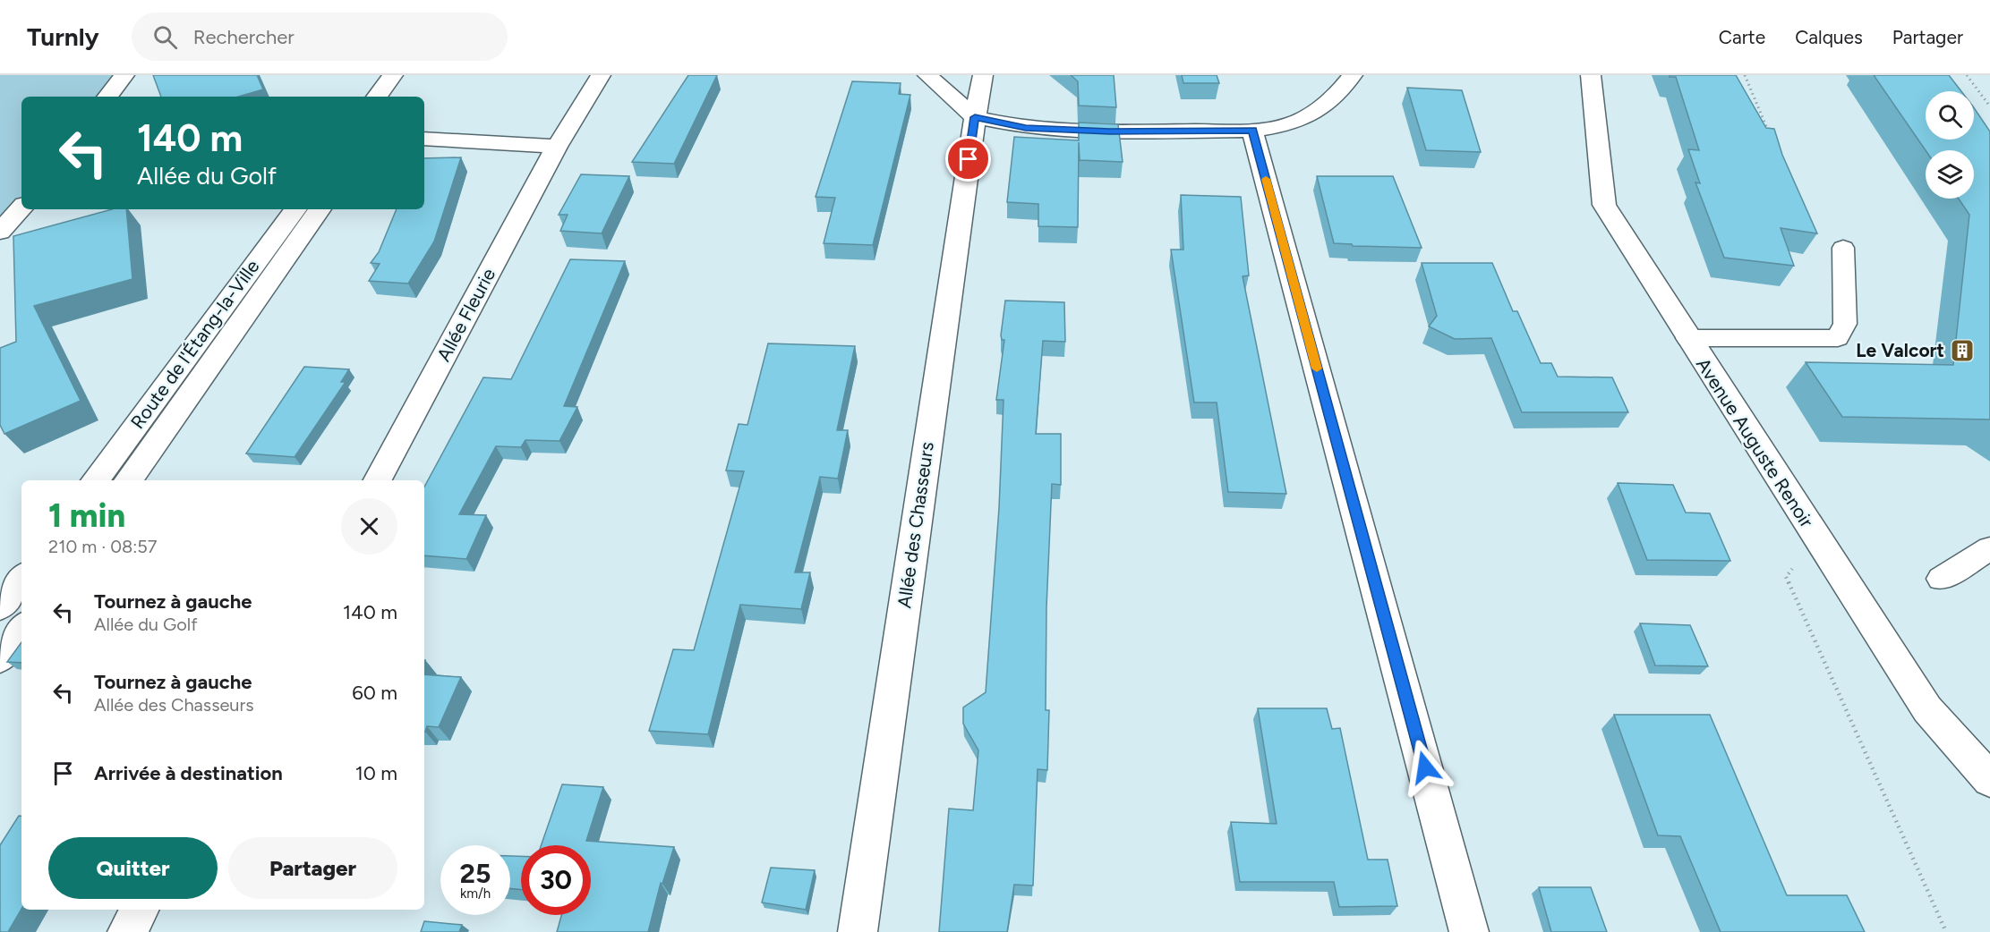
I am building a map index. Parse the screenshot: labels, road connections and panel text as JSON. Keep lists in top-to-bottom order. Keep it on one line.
{"streets":{"street":["Allée Fleurie","Route de l'Étang-la-Ville","Avenue Auguste Renoir","Allée des Chasseurs"]},"places":{"building":["Le Valcort"]},"page":{"header":"Turnly","search":"Rechercher","nav":["Carte","Calques","Partager"],"turn":["140 m","Allée du Golf"],"heading":["1 min","210 m · 08:57"],"list":[{"name":"Tournez à gauche","note":"Allée du Golf","value":"140 m"},{"name":"Tournez à gauche","note":"Allée des Chasseurs","value":"60 m"},{"name":"Arrivée à destination","value":"10 m"}],"buttons":["Quitter","Partager"],"speed":"25 km/h","limit":"30"}}
